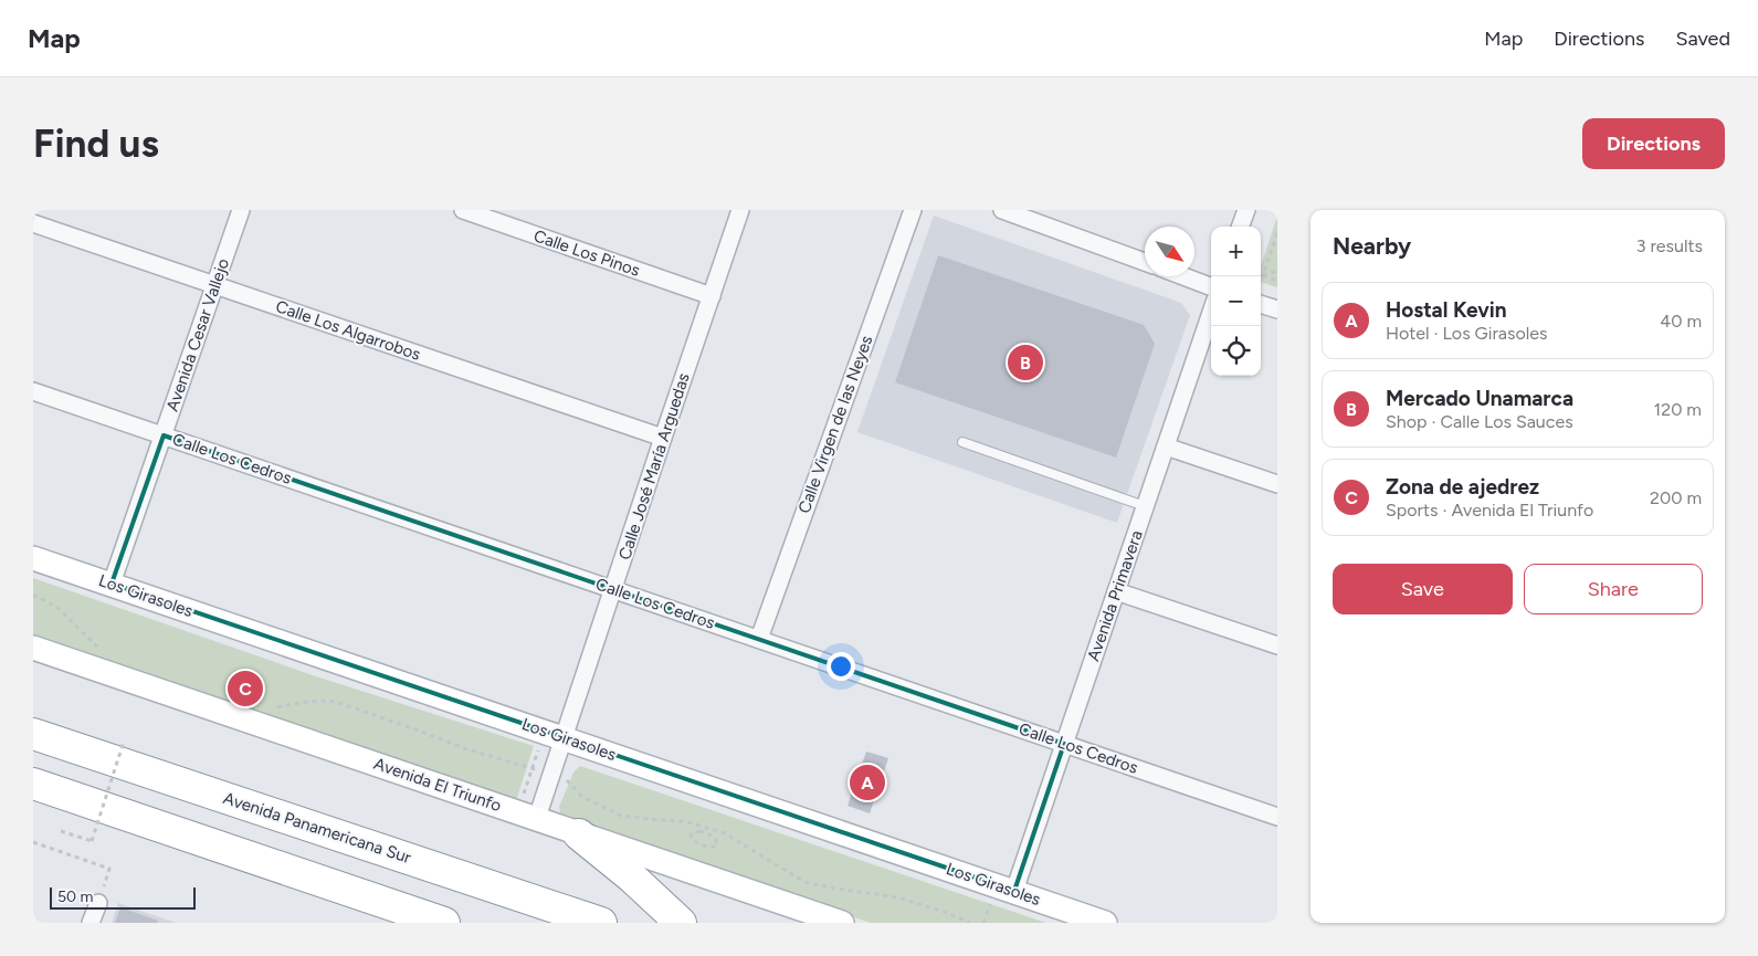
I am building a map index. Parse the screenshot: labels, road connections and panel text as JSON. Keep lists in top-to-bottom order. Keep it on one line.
{"streets":{"highway":["Avenida Panamericana Sur"],"street":["Calle Los Pinos","Calle Los Algarrobos","Avenida Cesar Vallejo","Calle Virgen de las Neyes","Calle Los Cedros","Calle José María Arguedas","Los Girasoles","Avenida Primavera","Avenida El Triunfo"]},"crossings":[["Calle Los Pinos","Calle José María Arguedas"],["Calle Los Algarrobos","Avenida Cesar Vallejo"],["Calle Los Algarrobos","Calle José María Arguedas"],["Avenida Cesar Vallejo","Calle Los Cedros"],["Avenida Cesar Vallejo","Los Girasoles"],["Calle Virgen de las Neyes","Calle Los Cedros"],["Calle Los Cedros","Calle José María Arguedas"],["Calle Los Cedros","Avenida Primavera"],["Calle José María Arguedas","Los Girasoles"],["Calle José María Arguedas","Avenida El Triunfo"],["Los Girasoles","Avenida Primavera"]],"scale_bar":"50 m","north":"bottom right","page":{"header":"Map","nav":["Map","Directions","Saved"],"buttons":["Directions",["Save","Share"]],"title":"Find us","heading":["Nearby","3 results"],"map_buttons":["+","−"],"list":[{"mark":"A","name":"Hostal Kevin","note":"Hotel · Los Girasoles","value":"40 m"},{"mark":"B","name":"Mercado Unamarca","note":"Shop · Calle Los Sauces","value":"120 m"},{"mark":"C","name":"Zona de ajedrez","note":"Sports · Avenida El Triunfo","value":"200 m"}],"pins":["B","C","A"],"scale":"50 m"}}
